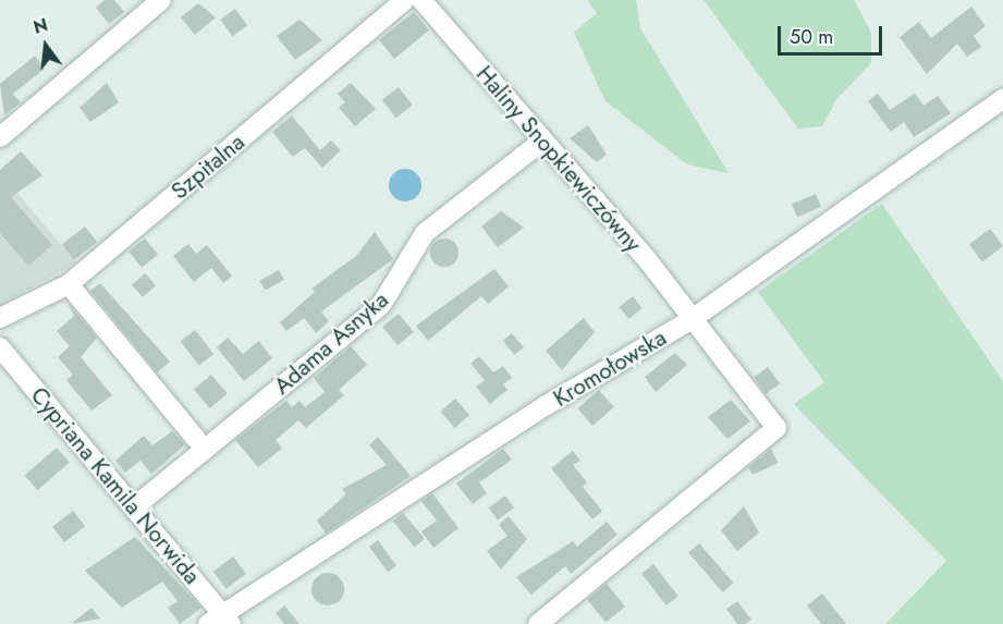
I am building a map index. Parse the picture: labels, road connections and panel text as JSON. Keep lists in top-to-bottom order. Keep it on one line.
{"streets":{"street":["Haliny Snopkiewiczówny","Szpitalna","Adama Asnyka","Kromołowska","Cypriana Kamila Norwida"]},"crossings":[["Haliny Snopkiewiczówny","Adama Asnyka"],["Haliny Snopkiewiczówny","Kromołowska"],["Adama Asnyka","Cypriana Kamila Norwida"],["Kromołowska","Cypriana Kamila Norwida"]],"scale_bar":"50 m","north":"top"}
